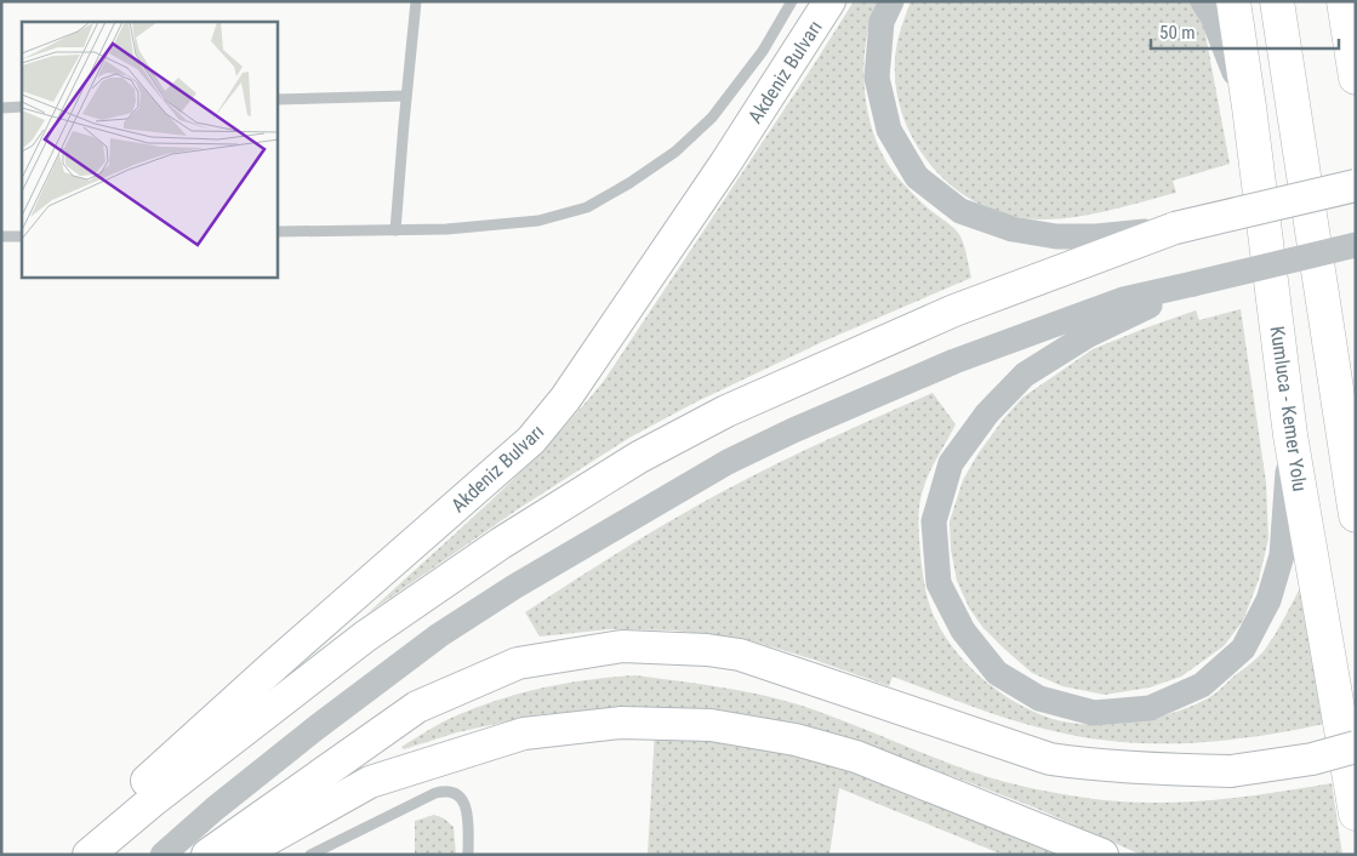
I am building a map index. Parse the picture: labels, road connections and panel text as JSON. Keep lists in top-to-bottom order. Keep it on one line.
{"streets":{"highway":["Kumluca - Kemer Yolu"],"main road":["Akdeniz Bulvarı"]},"scale_bar":"50 m"}
